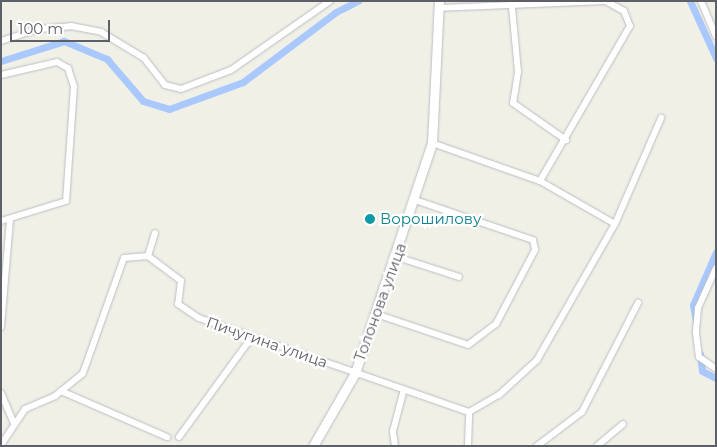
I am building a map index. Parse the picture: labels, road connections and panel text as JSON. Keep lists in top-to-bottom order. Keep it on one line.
{"streets":{"main road":["Толонова улица"],"street":["Пичугина улица"]},"crossings":[["Толонова улица","Пичугина улица"]],"places":["Ворошилову"],"scale_bar":"100 m"}
